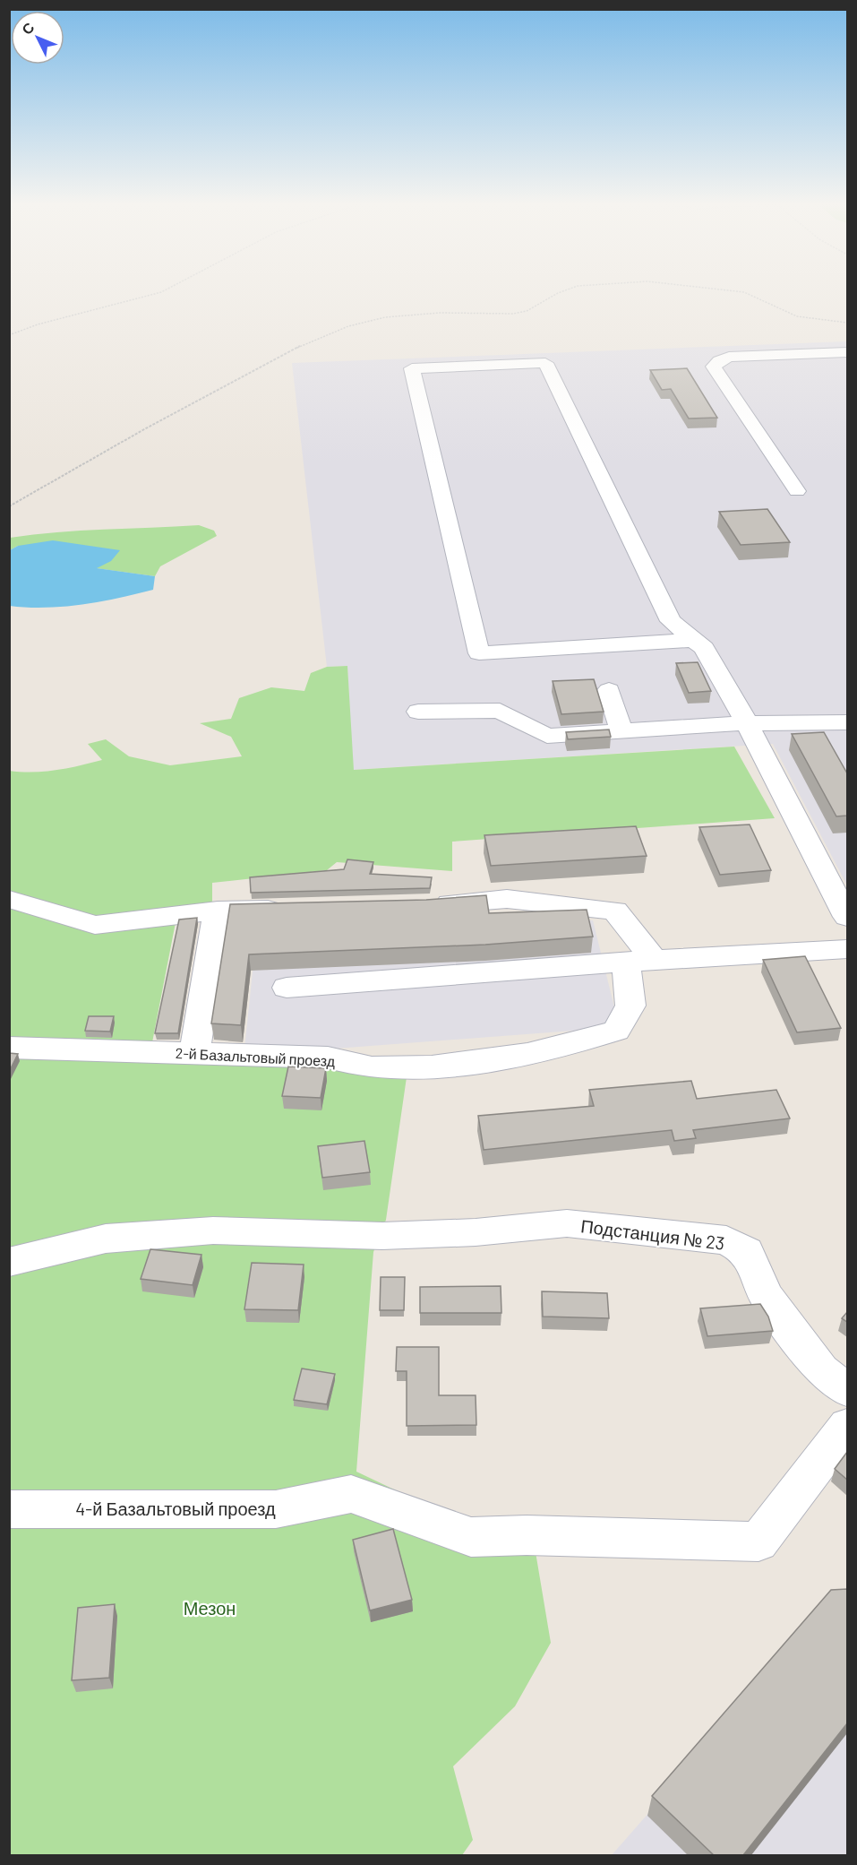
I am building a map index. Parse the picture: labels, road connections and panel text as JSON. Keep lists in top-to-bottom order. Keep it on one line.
{"streets":{"street":["2-й Базальтовый проезд","Подстанция № 23","4-й Базальтовый проезд"]},"parks":["Мезон"],"north":"top left"}
